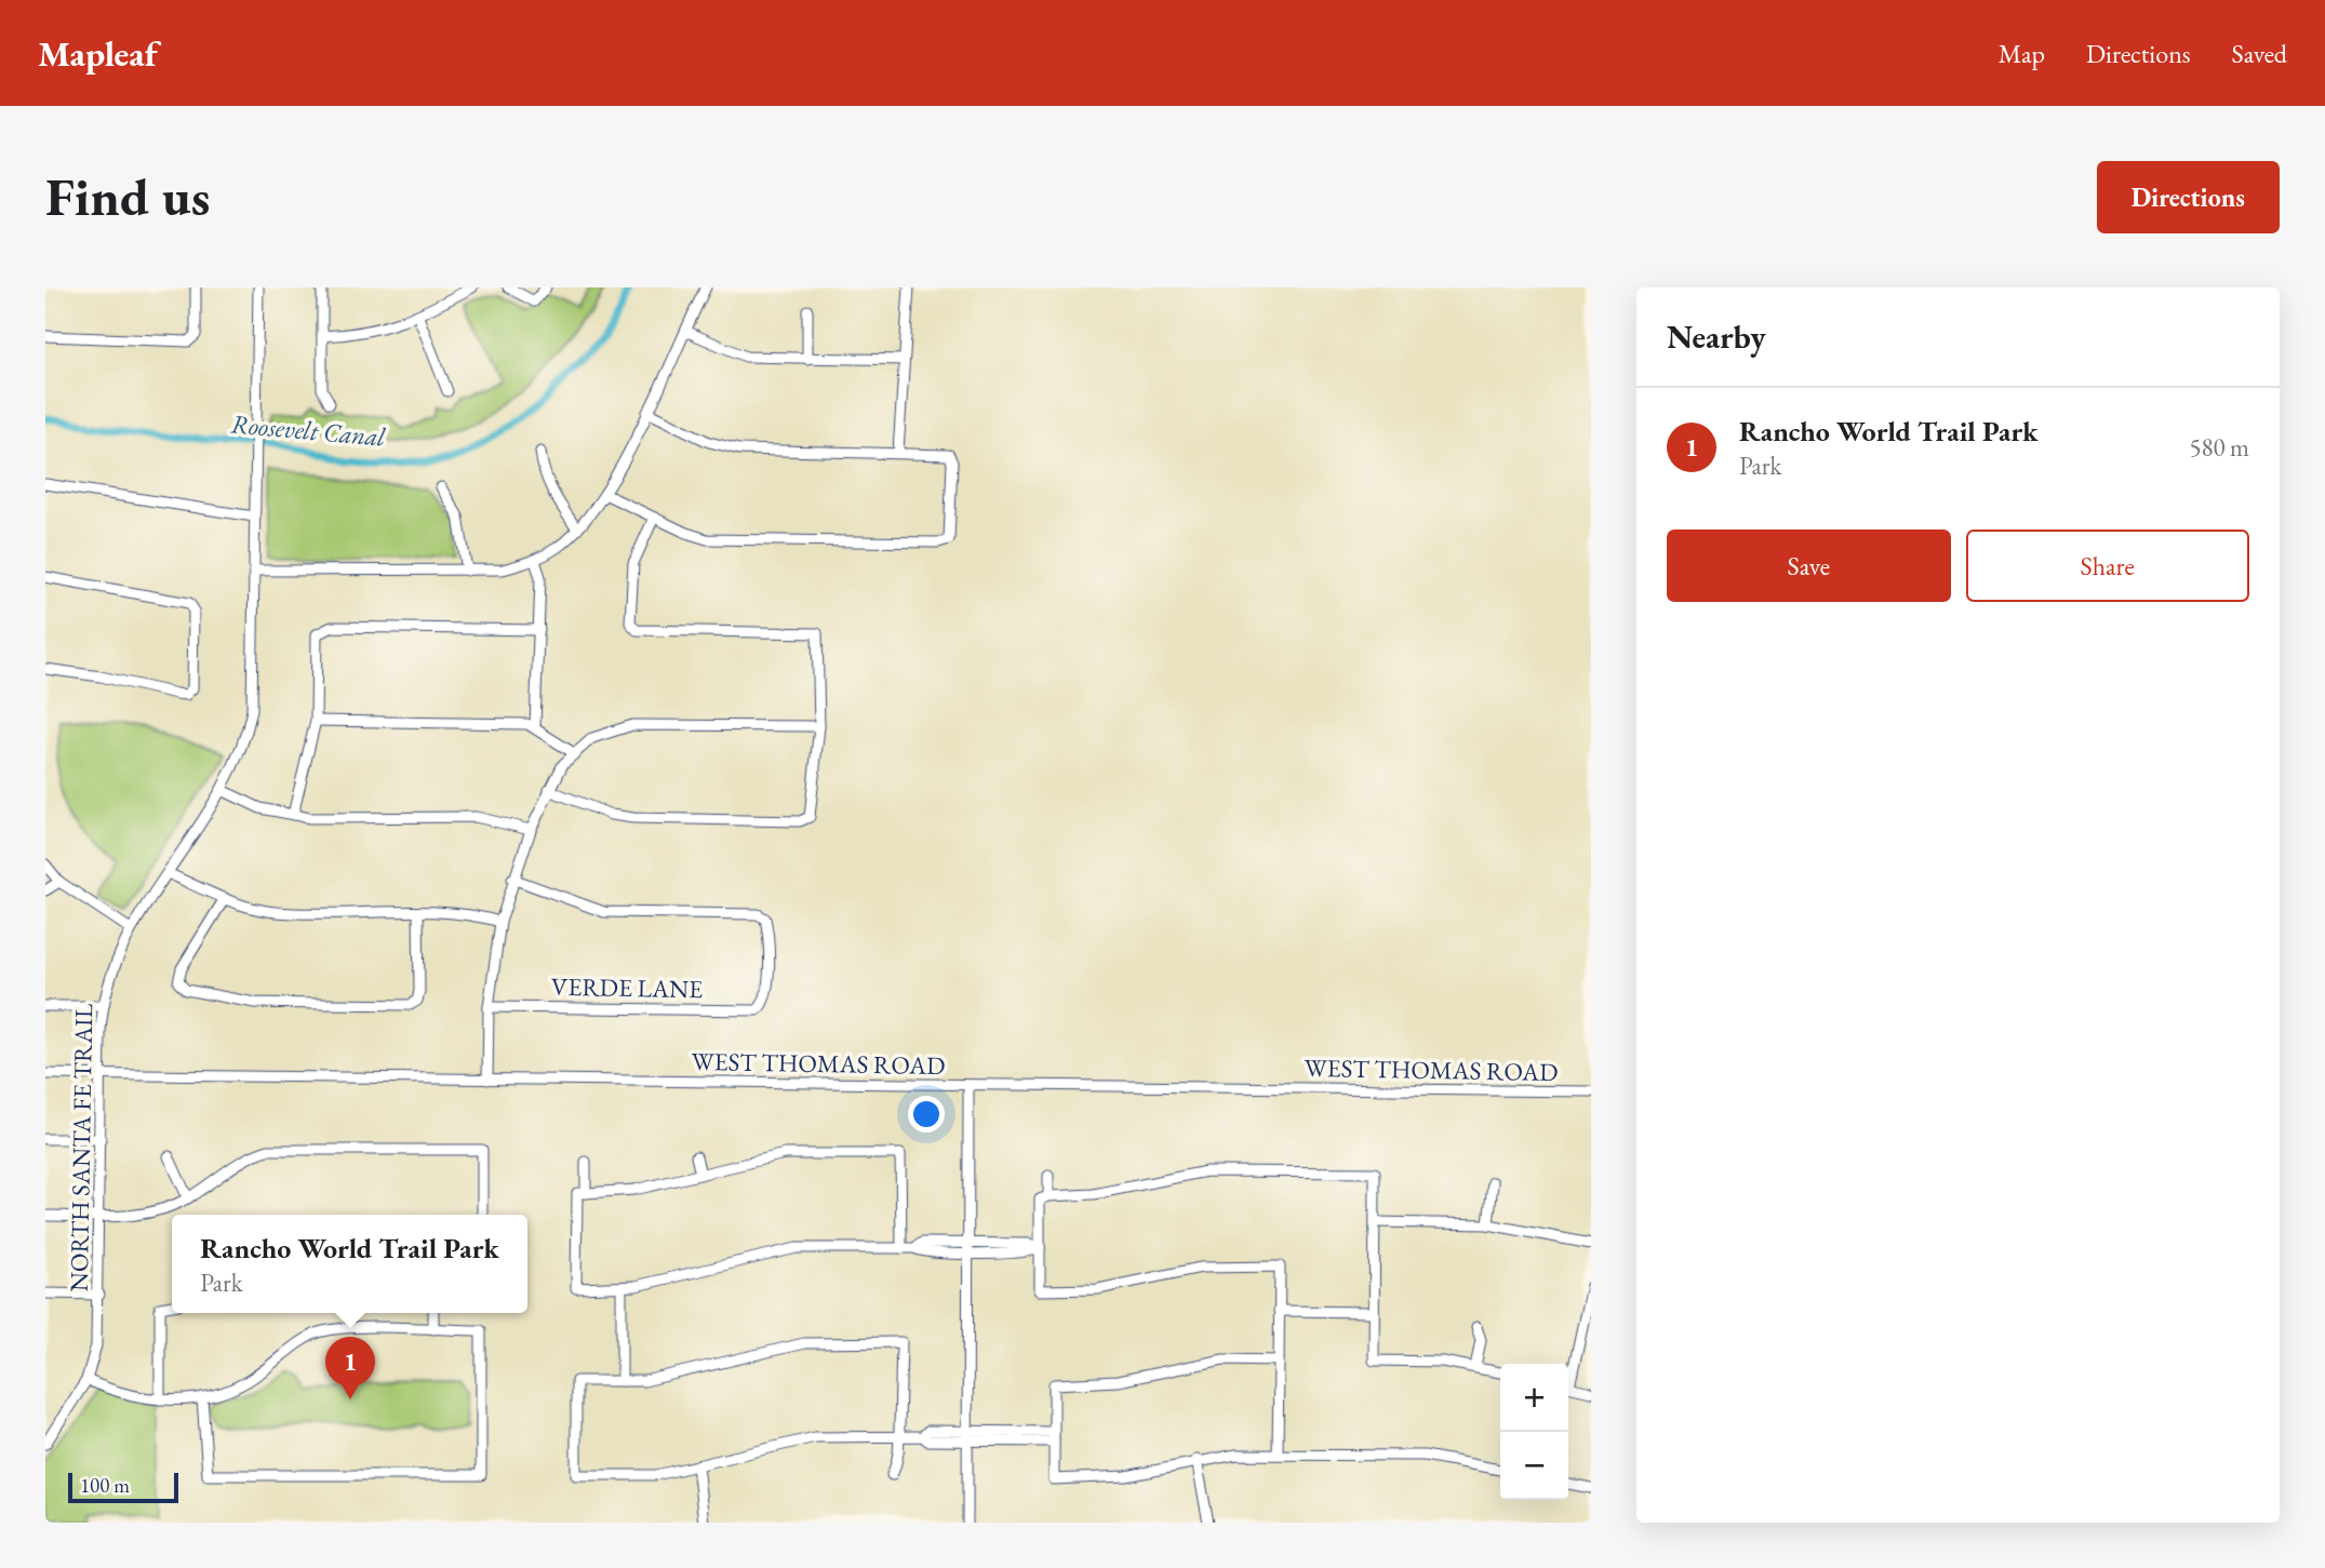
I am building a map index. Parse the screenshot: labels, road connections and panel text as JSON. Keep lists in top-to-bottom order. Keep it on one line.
{"streets":{"street":["VERDE LANE","WEST THOMAS ROAD","NORTH SANTA FE TRAIL"]},"crossings":[["WEST THOMAS ROAD","NORTH SANTA FE TRAIL"]],"water":["Roosevelt Canal"],"scale_bar":"100 m","page":{"header":"Mapleaf","nav":["Map","Directions","Saved"],"buttons":["Directions",["Save","Share"]],"title":"Find us","heading":"Nearby","list":[{"mark":"1","name":"Rancho World Trail Park","note":"Park","value":"580 m"}],"popup":["Rancho World Trail Park","Park"],"pins":"1","map_buttons":["+","−"],"scale":"100 m"}}
